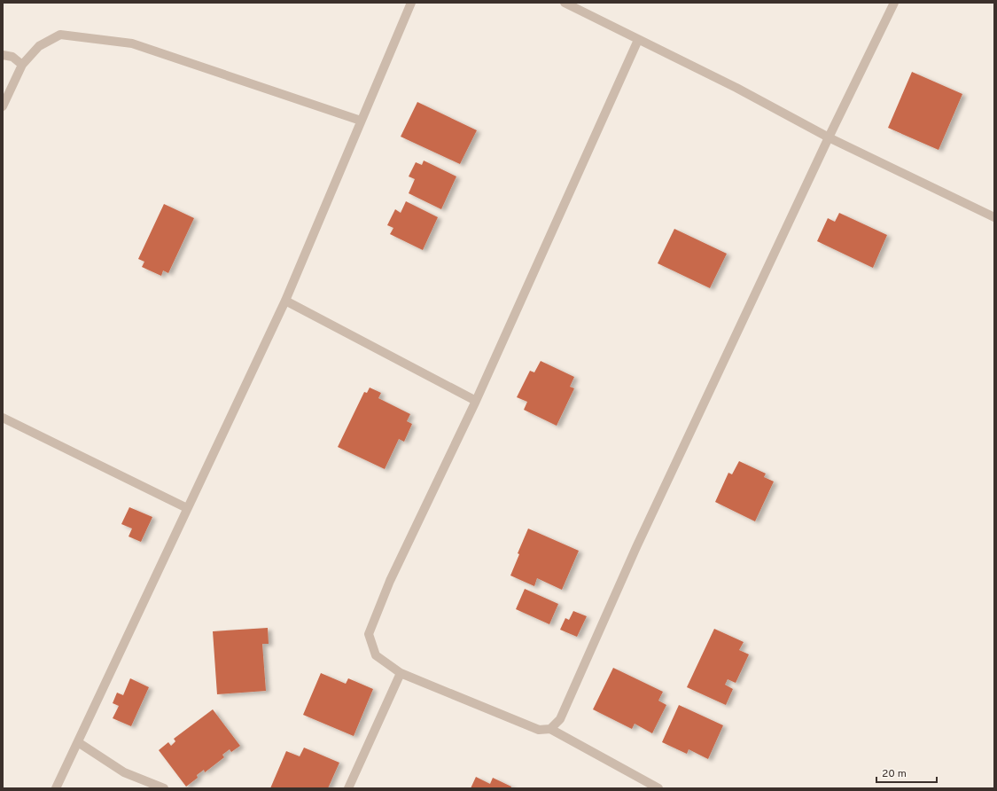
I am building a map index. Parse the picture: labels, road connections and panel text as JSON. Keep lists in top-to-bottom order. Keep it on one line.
{"scale_bar":"20 m"}
